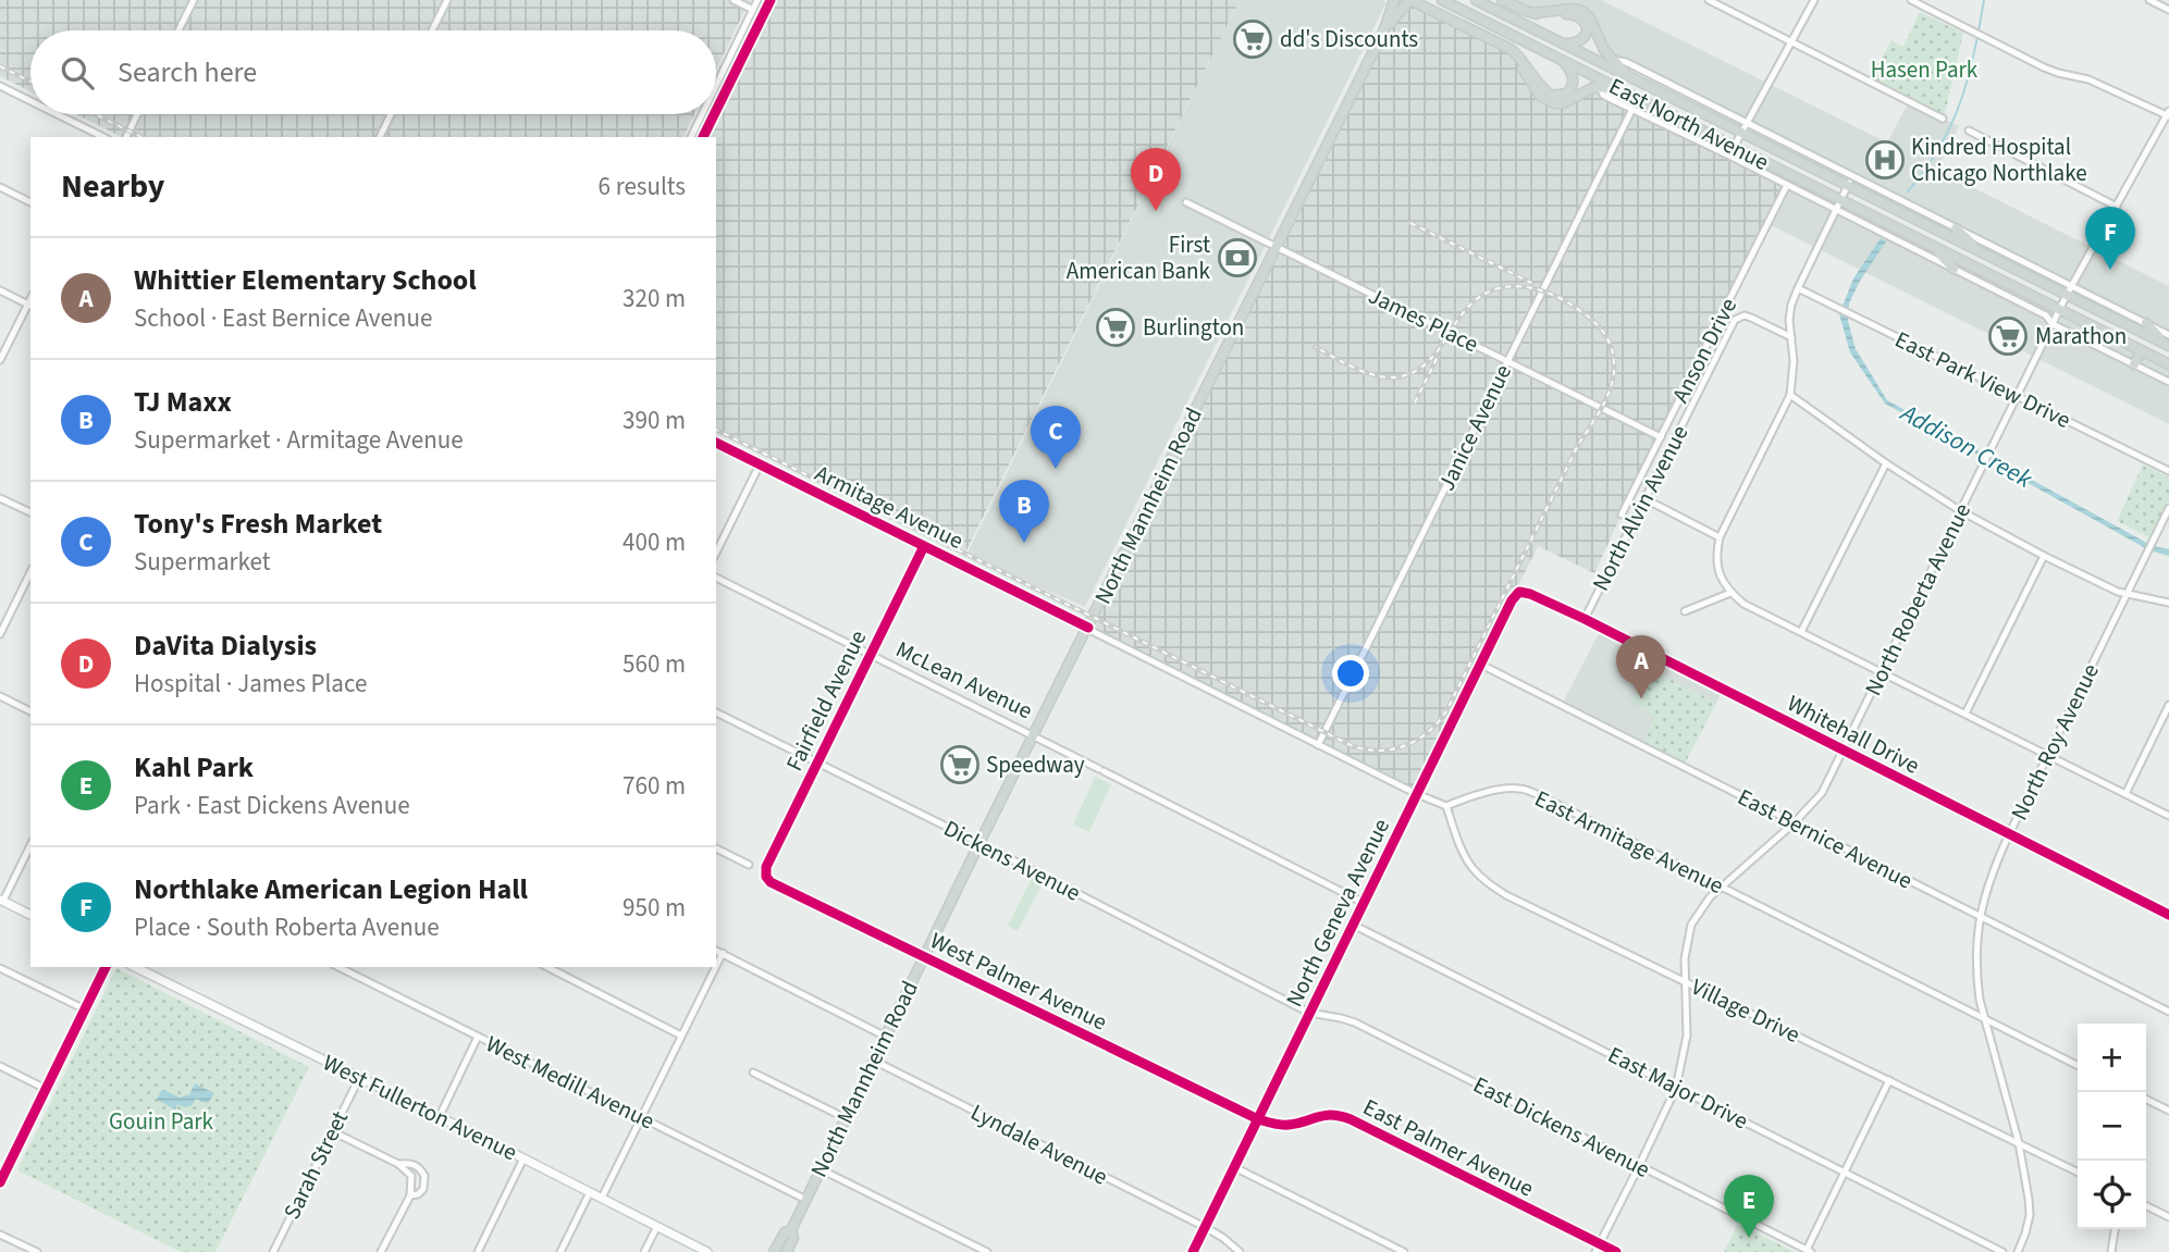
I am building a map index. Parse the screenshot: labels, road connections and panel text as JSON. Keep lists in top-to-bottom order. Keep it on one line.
{"streets":{"main road":["East North Avenue","North Mannheim Road"],"street":["James Place","Anson Drive","East Park View Drive","Janice Avenue","Armitage Avenue","North Alvin Avenue","North Roberta Avenue","McLean Avenue","Fairfield Avenue","Whitehall Drive","North Roy Avenue","East Bernice Avenue","East Armitage Avenue","Dickens Avenue","North Geneva Avenue","West Palmer Avenue","Village Drive","West Medill Avenue","East Major Drive","West Fullerton Avenue","East Dickens Avenue","Lyndale Avenue","East Palmer Avenue","Sarah Street"]},"crossings":[["East North Avenue","Anson Drive"],["East North Avenue","Janice Avenue"],["East North Avenue","North Roberta Avenue"],["James Place","Anson Drive"],["James Place","Janice Avenue"],["James Place","North Mannheim Road"],["East Park View Drive","North Roberta Avenue"],["North Mannheim Road","Armitage Avenue"],["North Mannheim Road","McLean Avenue"],["North Mannheim Road","Dickens Avenue"],["North Mannheim Road","West Palmer Avenue"],["North Mannheim Road","West Medill Avenue"],["North Mannheim Road","Lyndale Avenue"],["Armitage Avenue","Fairfield Avenue"],["North Alvin Avenue","Whitehall Drive"],["North Roberta Avenue","Whitehall Drive"],["North Roberta Avenue","East Bernice Avenue"],["North Roberta Avenue","East Armitage Avenue"],["North Roberta Avenue","Village Drive"],["North Roberta Avenue","East Major Drive"],["North Roberta Avenue","East Dickens Avenue"],["North Roberta Avenue","East Palmer Avenue"],["McLean Avenue","Fairfield Avenue"],["Fairfield Avenue","Dickens Avenue"],["Fairfield Avenue","West Palmer Avenue"],["Whitehall Drive","North Roy Avenue"],["Whitehall Drive","North Geneva Avenue"],["North Roy Avenue","East Bernice Avenue"],["North Roy Avenue","East Armitage Avenue"],["North Roy Avenue","Village Drive"],["East Bernice Avenue","North Geneva Avenue"],["East Armitage Avenue","Village Drive"],["Dickens Avenue","North Geneva Avenue"],["Dickens Avenue","East Dickens Avenue"],["North Geneva Avenue","West Palmer Avenue"],["North Geneva Avenue","East Major Drive"],["North Geneva Avenue","East Dickens Avenue"],["North Geneva Avenue","Lyndale Avenue"],["North Geneva Avenue","East Palmer Avenue"],["West Palmer Avenue","East Palmer Avenue"],["West Fullerton Avenue","Sarah Street"]],"water":["Addison Creek"],"parks":["Hasen Park","Gouin Park"],"places":{"supermarket":["dd's Discounts","Burlington","Marathon","Speedway"],"hospital":["Kindred Hospital Chicago Northlake"],"bank":["First American Bank"]},"page":{"search":"Search here","heading":["Nearby","6 results"],"pins":["D","F","C","B","A","E"],"list":[{"mark":"A","name":"Whittier Elementary School","note":"School · East Bernice Avenue","value":"320 m"},{"mark":"B","name":"TJ Maxx","note":"Supermarket · Armitage Avenue","value":"390 m"},{"mark":"C","name":"Tony's Fresh Market","note":"Supermarket","value":"400 m"},{"mark":"D","name":"DaVita Dialysis","note":"Hospital · James Place","value":"560 m"},{"mark":"E","name":"Kahl Park","note":"Park · East Dickens Avenue","value":"760 m"},{"mark":"F","name":"Northlake American Legion Hall","note":"Place · South Roberta Avenue","value":"950 m"}],"map_buttons":["+","−"]}}
